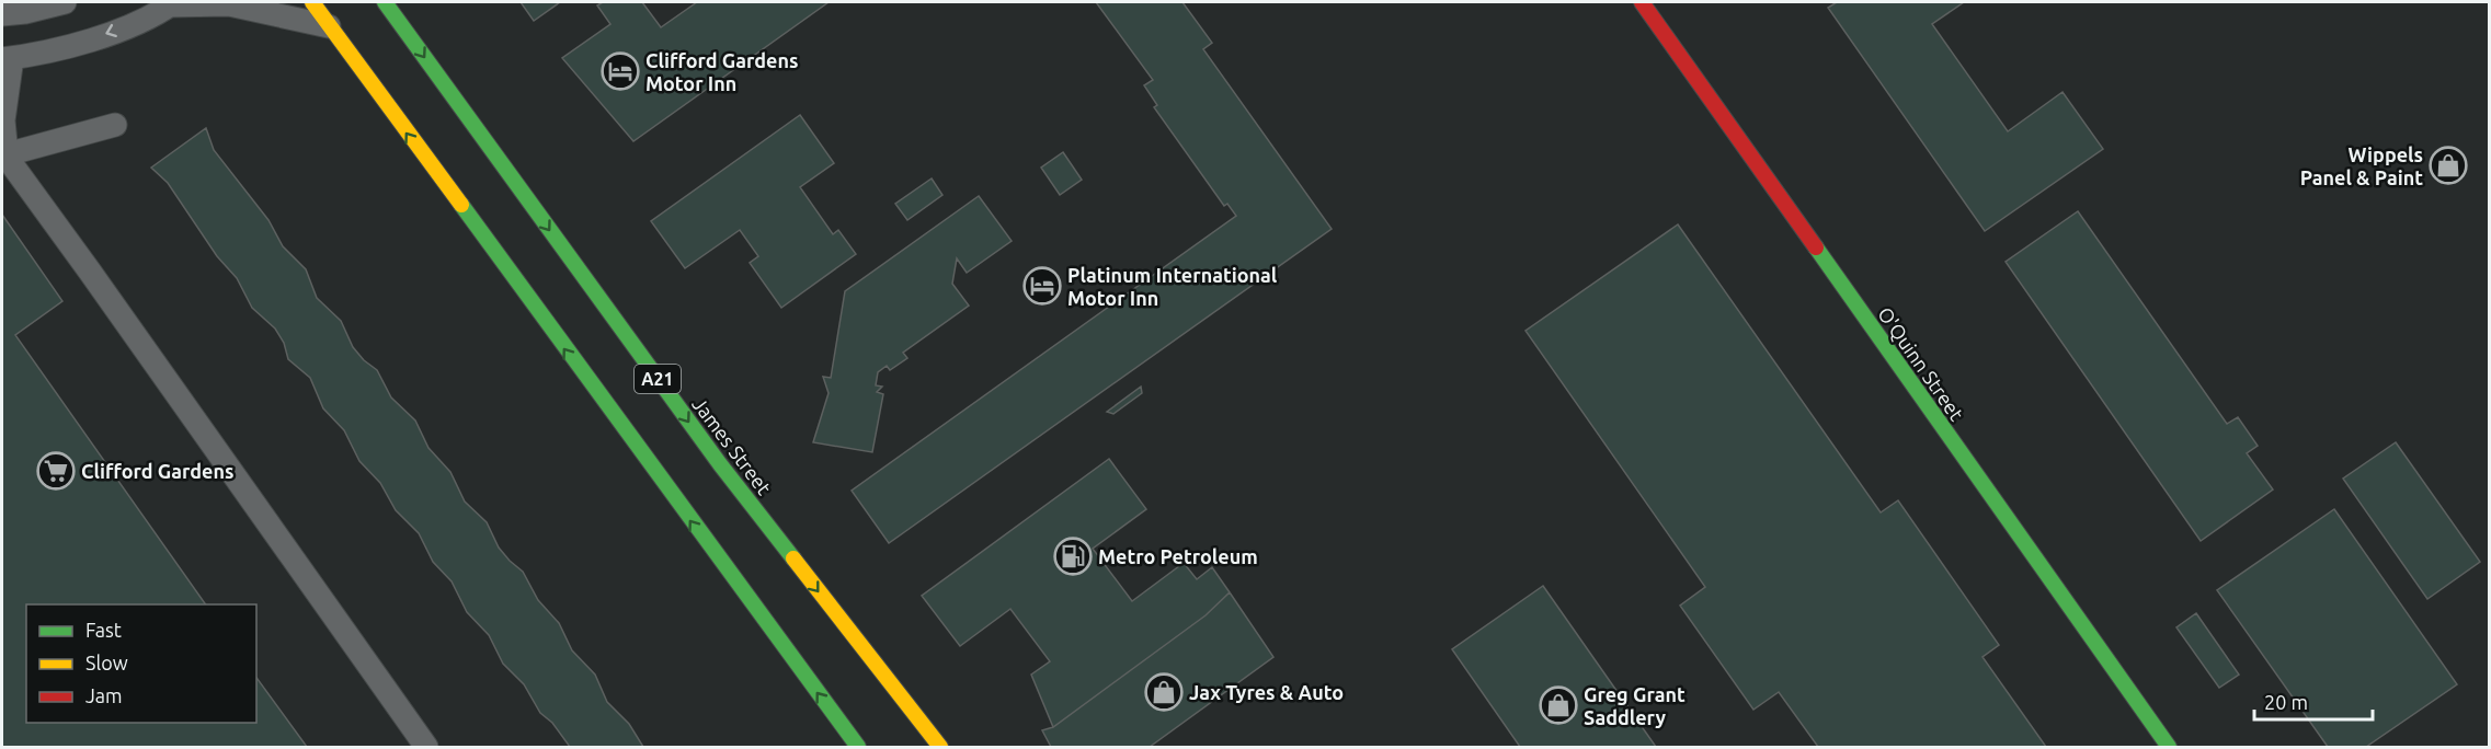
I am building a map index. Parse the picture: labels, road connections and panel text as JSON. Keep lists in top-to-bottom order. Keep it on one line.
{"streets":{"main road":["O'Quinn Street","A21","James Street"]},"places":{"hotel":["Clifford Gardens Motor Inn","Platinum International Motor Inn"],"shop":["Wippels Panel & Paint","Jax Tyres & Auto","Greg Grant Saddlery"],"supermarket":["Clifford Gardens"],"fuel station":["Metro Petroleum"]},"legend":["Fast","Slow","Jam"],"scale_bar":"20 m"}
